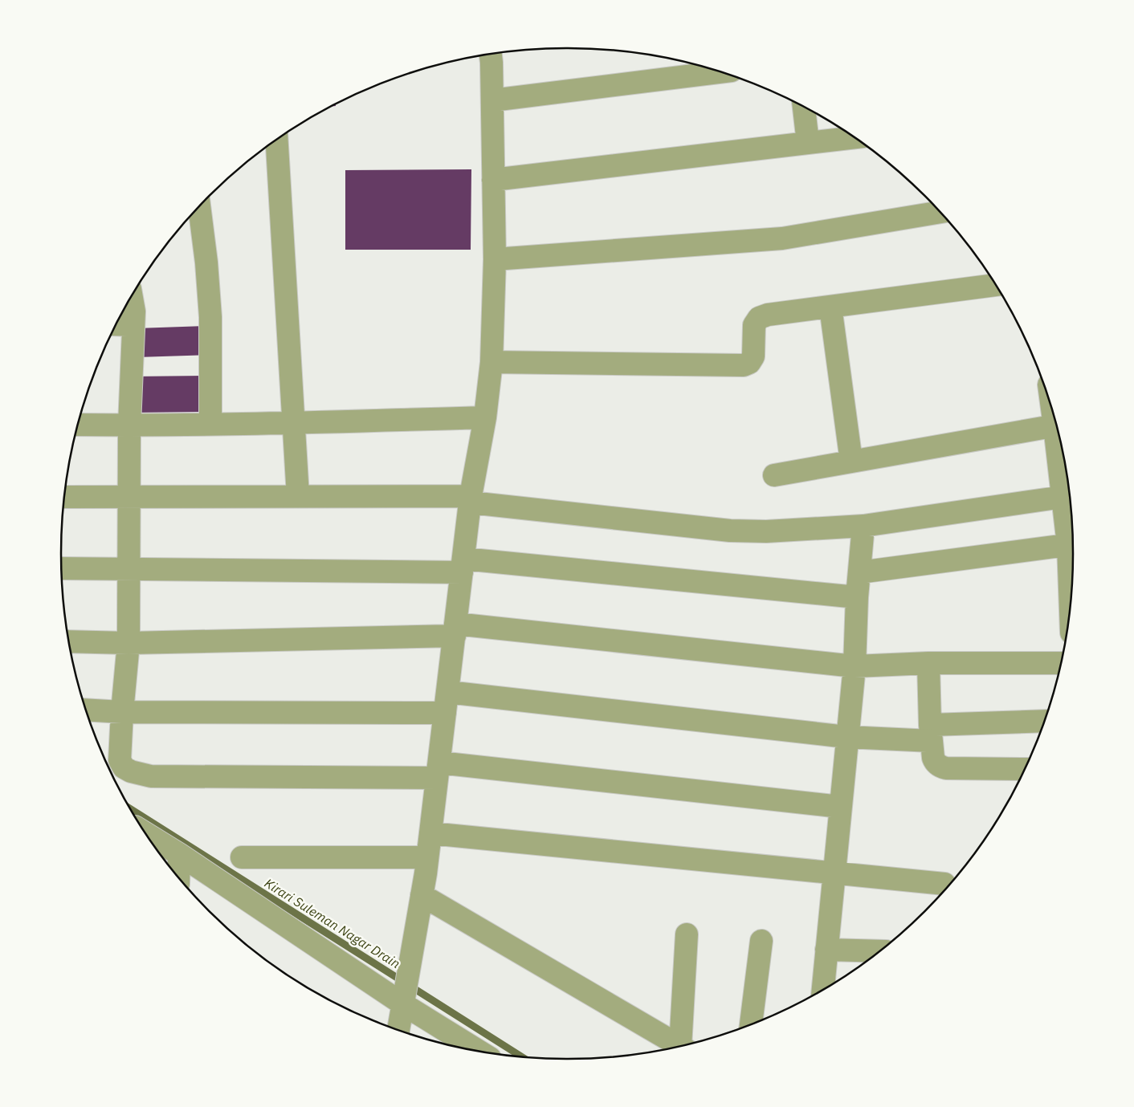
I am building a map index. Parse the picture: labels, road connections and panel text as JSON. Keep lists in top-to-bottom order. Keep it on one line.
{"water":["Kirari Suleman Nagar Drain"]}
